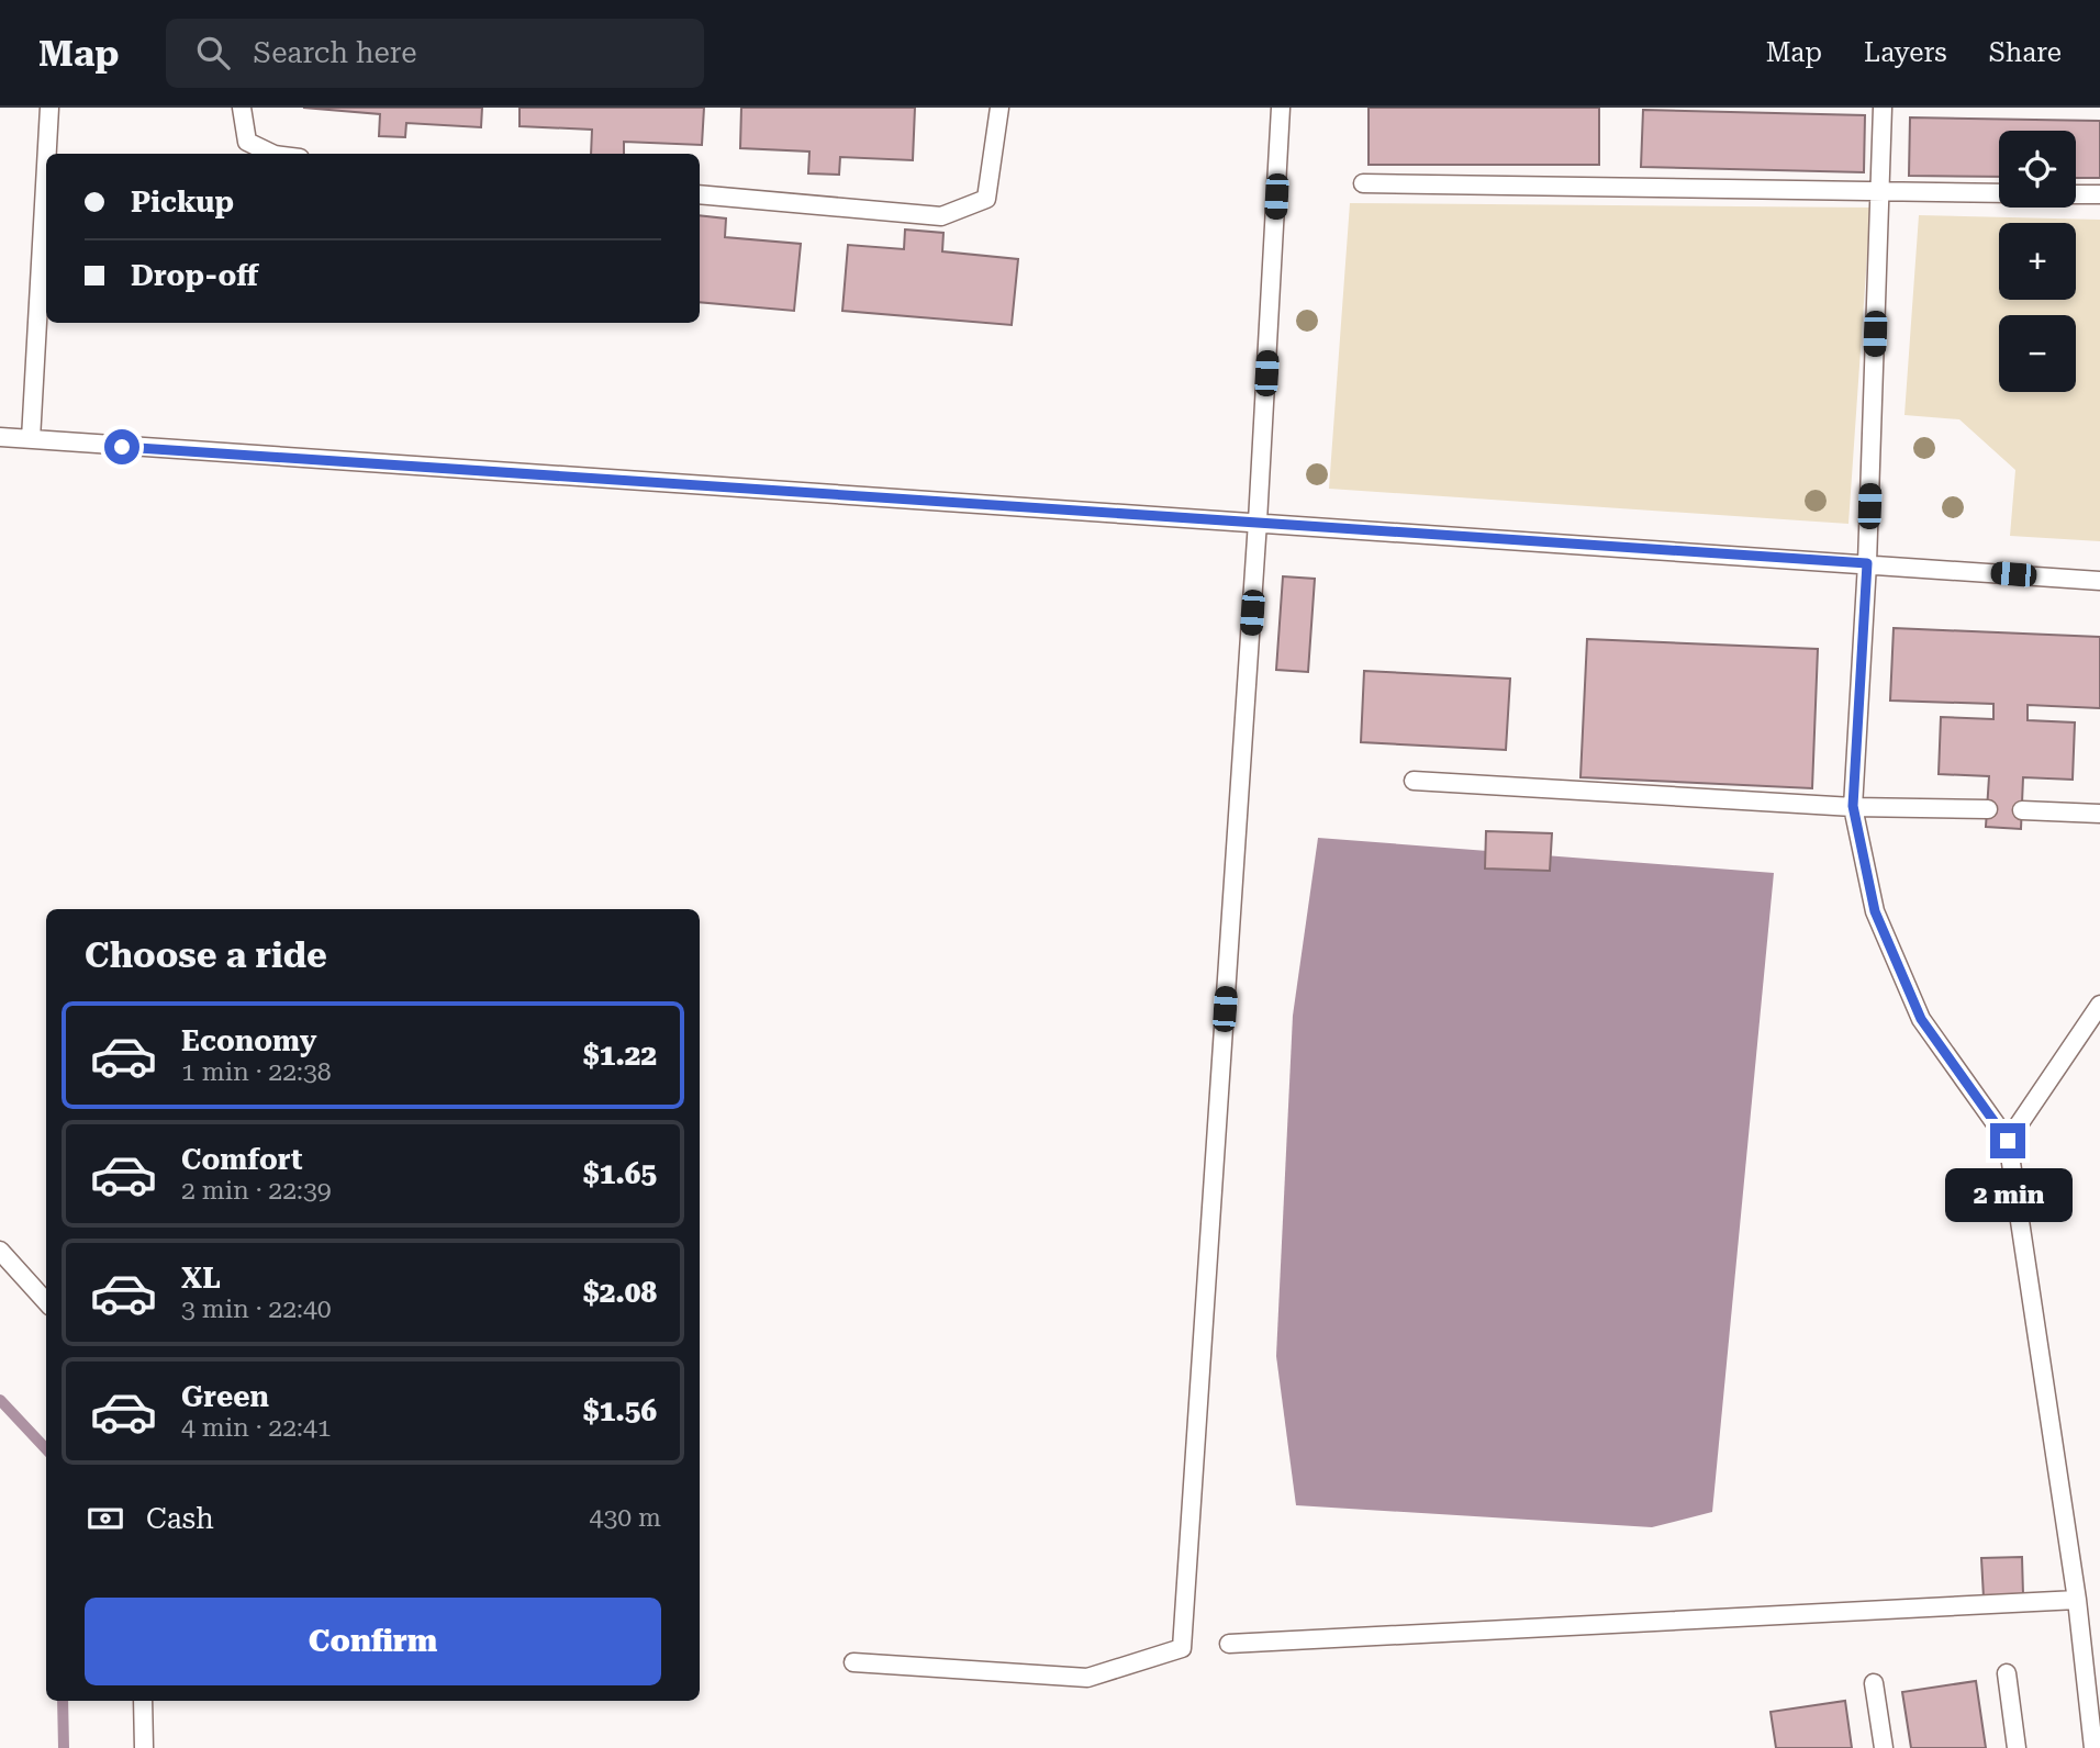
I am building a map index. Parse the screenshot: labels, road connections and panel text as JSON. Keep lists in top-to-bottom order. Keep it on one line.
{"page":{"header":"Map","search":"Search here","nav":["Map","Layers","Share"],"map_buttons":["+","−"],"banner":["Pickup","Drop-off"],"heading":"Choose a ride","list":[{"name":"Economy","note":"1 min · 22:38","value":"$1.22"},{"name":"Comfort","note":"2 min · 22:39","value":"$1.65"},{"name":"XL","note":"3 min · 22:40","value":"$2.08"},{"name":"Green","note":"4 min · 22:41","value":"$1.56"}],"bubble":"2 min","pay":["Cash","430 m"],"buttons":"Confirm"}}
